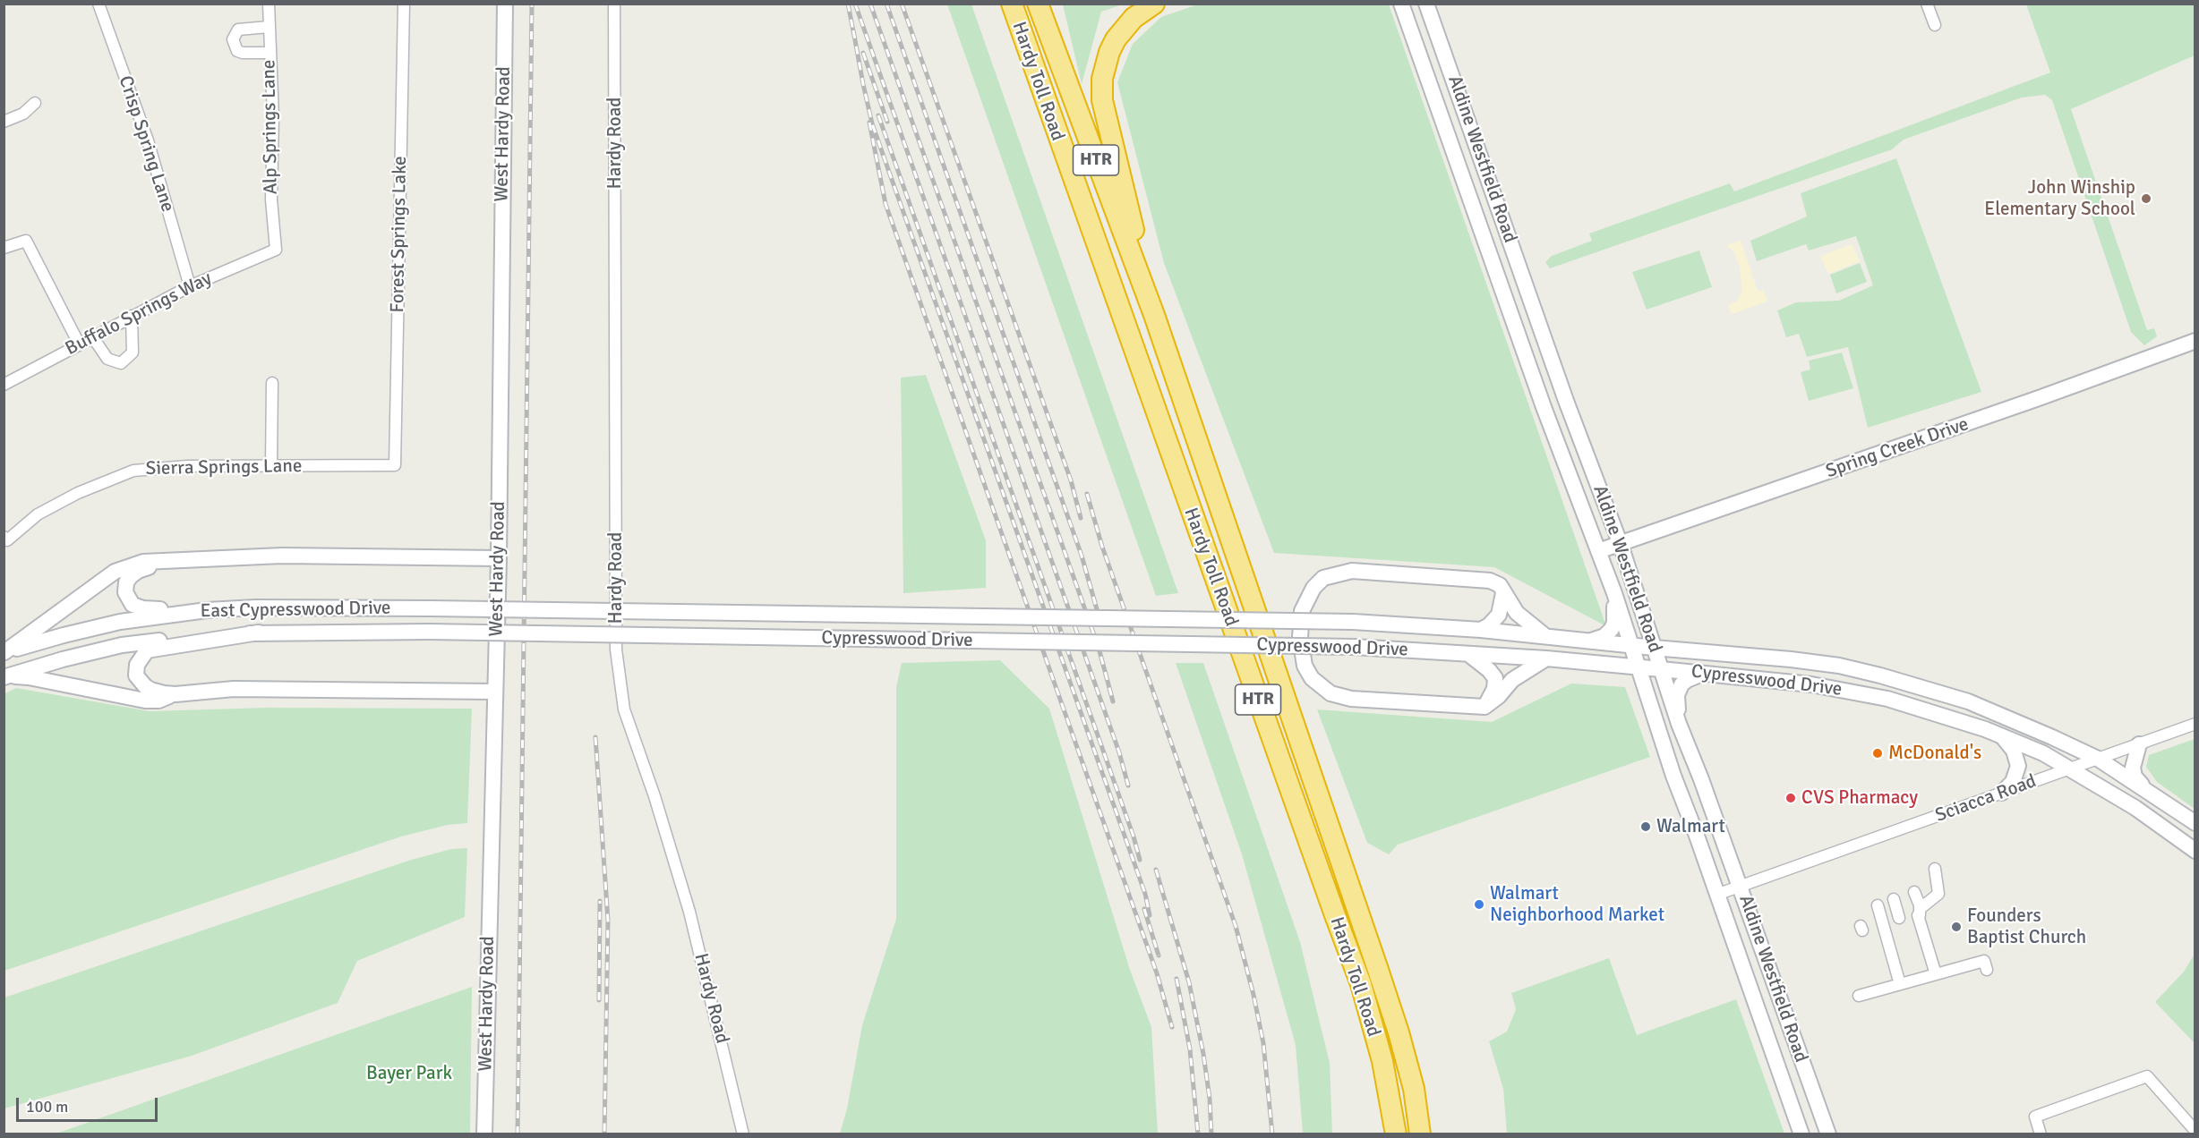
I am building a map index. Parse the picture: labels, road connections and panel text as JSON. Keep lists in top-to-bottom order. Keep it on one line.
{"streets":{"highway":["Hardy Toll Road","HTR"],"main road":["West Hardy Road","Aldine Westfield Road","Spring Creek Drive","East Cypresswood Drive","Cypresswood Drive"],"street":["Alp Springs Lane","Hardy Road","Crisp Spring Lane","Forest Springs Lake","Buffalo Springs Way","Sierra Springs Lane","Sciacca Road"]},"crossings":[["Alp Springs Lane","Buffalo Springs Way"],["Crisp Spring Lane","Buffalo Springs Way"],["Aldine Westfield Road","Spring Creek Drive"],["Aldine Westfield Road","Cypresswood Drive"],["Aldine Westfield Road","Sciacca Road"],["Forest Springs Lake","Sierra Springs Lane"],["East Cypresswood Drive","Cypresswood Drive"],["Cypresswood Drive","Sciacca Road"]],"parks":["Bayer Park"],"places":["John Winship Elementary School","McDonald's","CVS Pharmacy","Walmart","Walmart Neighborhood Market","Founders Baptist Church"],"scale_bar":"100 m"}
